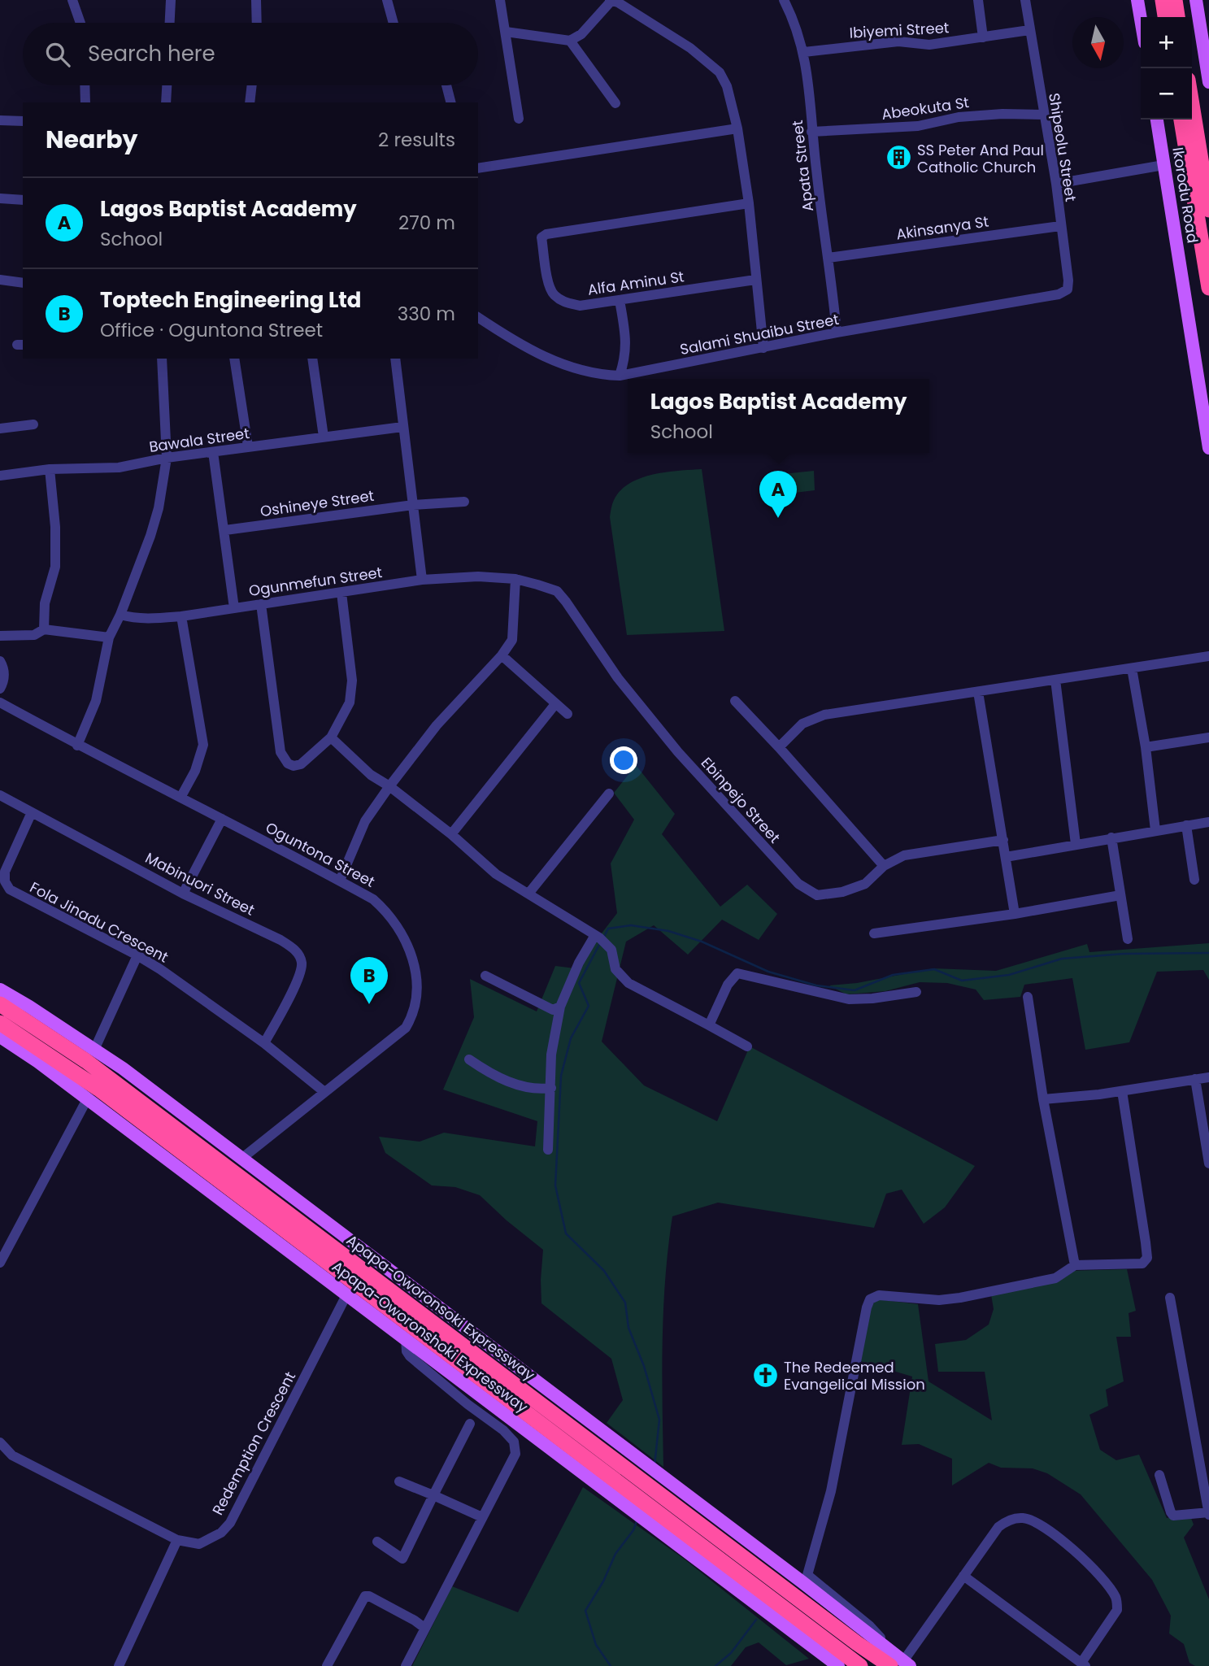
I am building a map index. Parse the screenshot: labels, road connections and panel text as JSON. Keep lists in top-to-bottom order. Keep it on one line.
{"streets":{"highway":["Ikorodu Road","Apapa-Oworonsoki Expressway","Apapa-Oworonshoki Expressway"],"street":["Ibiyemi Street","Abeokuta St","Shipeolu Street","Apata Street","Akinsanya St","Alfa Aminu St","Salami Shuaibu Street","Bawala Street","Oshineye Street","Ogunmefun Street","Ebinpejo Street","Oguntona Street","Mabinuori Street","Fola Jinadu Crescent","Redemption Crescent"]},"crossings":[["Ibiyemi Street","Shipeolu Street"],["Ibiyemi Street","Apata Street"],["Abeokuta St","Shipeolu Street"],["Abeokuta St","Apata Street"],["Shipeolu Street","Akinsanya St"],["Shipeolu Street","Salami Shuaibu Street"],["Apata Street","Akinsanya St"],["Apata Street","Salami Shuaibu Street"],["Ogunmefun Street","Ebinpejo Street"],["Oguntona Street","Fola Jinadu Crescent"],["Oguntona Street","Apapa-Oworonsoki Expressway"],["Mabinuori Street","Fola Jinadu Crescent"],["Apapa-Oworonsoki Expressway","Apapa-Oworonshoki Expressway"],["Apapa-Oworonshoki Expressway","Redemption Crescent"]],"places":{"building":["SS Peter And Paul Catholic Church"],"church":["The Redeemed Evangelical Mission"]},"north":"bottom","page":{"map_buttons":["+","−"],"search":"Search here","heading":["Nearby","2 results"],"list":[{"mark":"A","name":"Lagos Baptist Academy","note":"School","value":"270 m"},{"mark":"B","name":"Toptech Engineering Ltd","note":"Office · Oguntona Street","value":"330 m"}],"popup":["Lagos Baptist Academy","School"],"pins":["A","B"]}}
